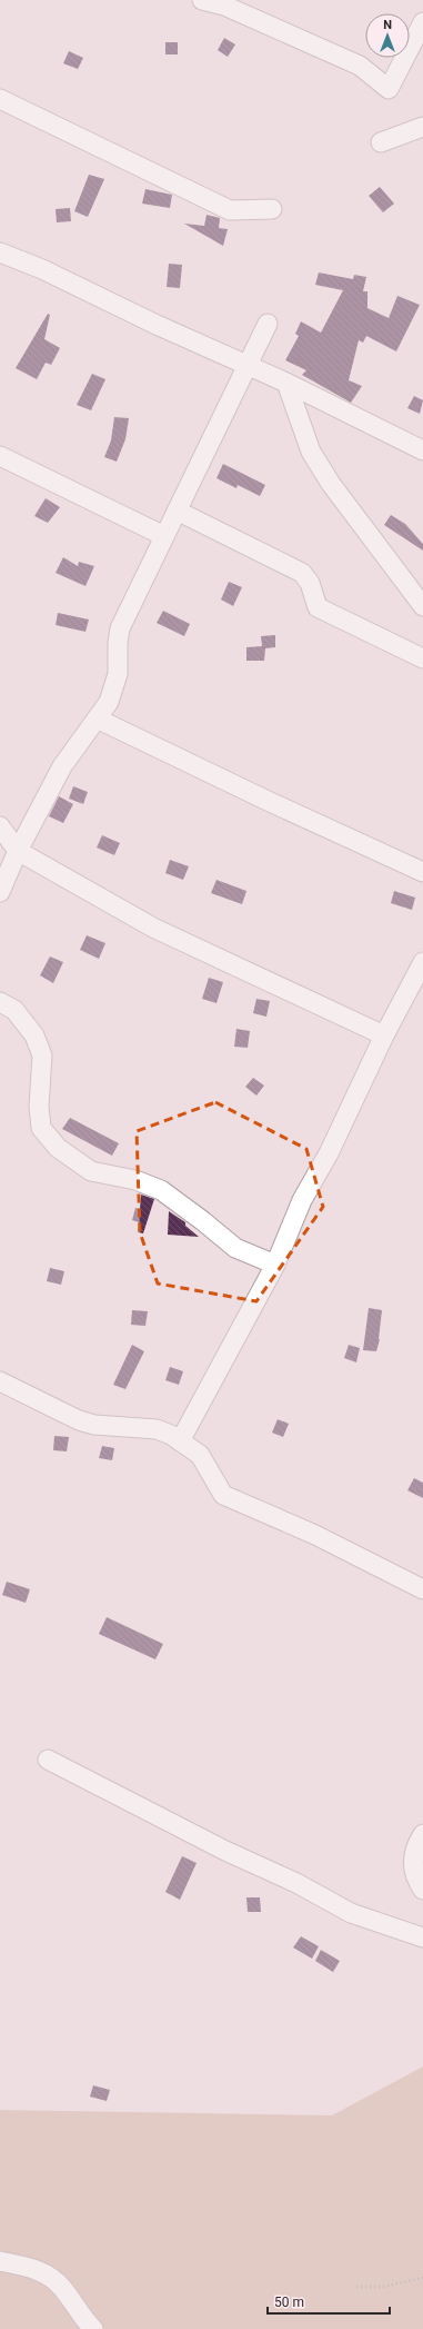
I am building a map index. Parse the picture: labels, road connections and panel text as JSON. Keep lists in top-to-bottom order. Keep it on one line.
{"scale_bar":"50 m","north":"top"}
